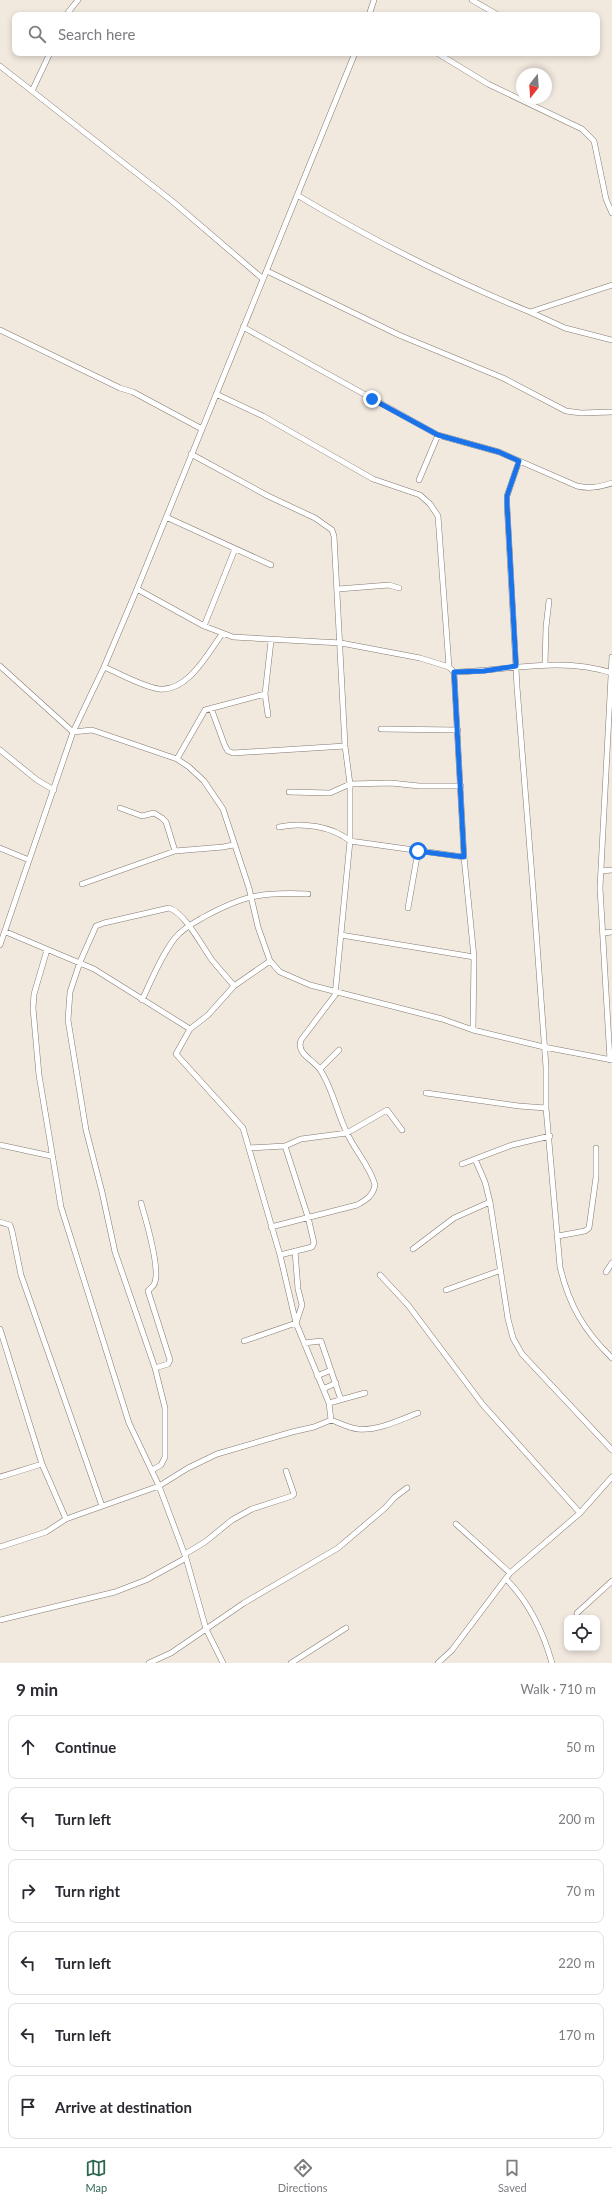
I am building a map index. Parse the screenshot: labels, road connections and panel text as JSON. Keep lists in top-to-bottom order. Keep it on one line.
{"north":"bottom","page":{"search":"Search here","heading":["9 min","Walk · 710 m"],"list":[["Continue","50 m"],["Turn left","200 m"],["Turn right","70 m"],["Turn left","220 m"],["Turn left","170 m"],"Arrive at destination"],"nav":["Map","Directions","Saved"]}}
